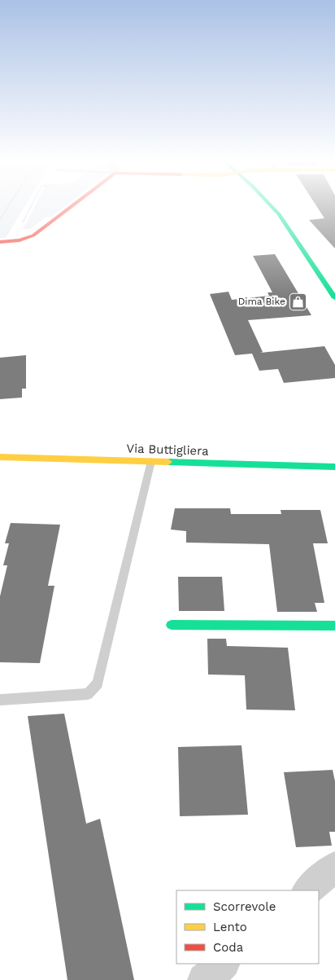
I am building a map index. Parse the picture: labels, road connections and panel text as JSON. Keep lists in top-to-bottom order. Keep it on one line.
{"streets":{"street":["Via Buttigliera"]},"places":{"shop":["Dima Bike"]},"legend":["Scorrevole","Lento","Coda"]}
